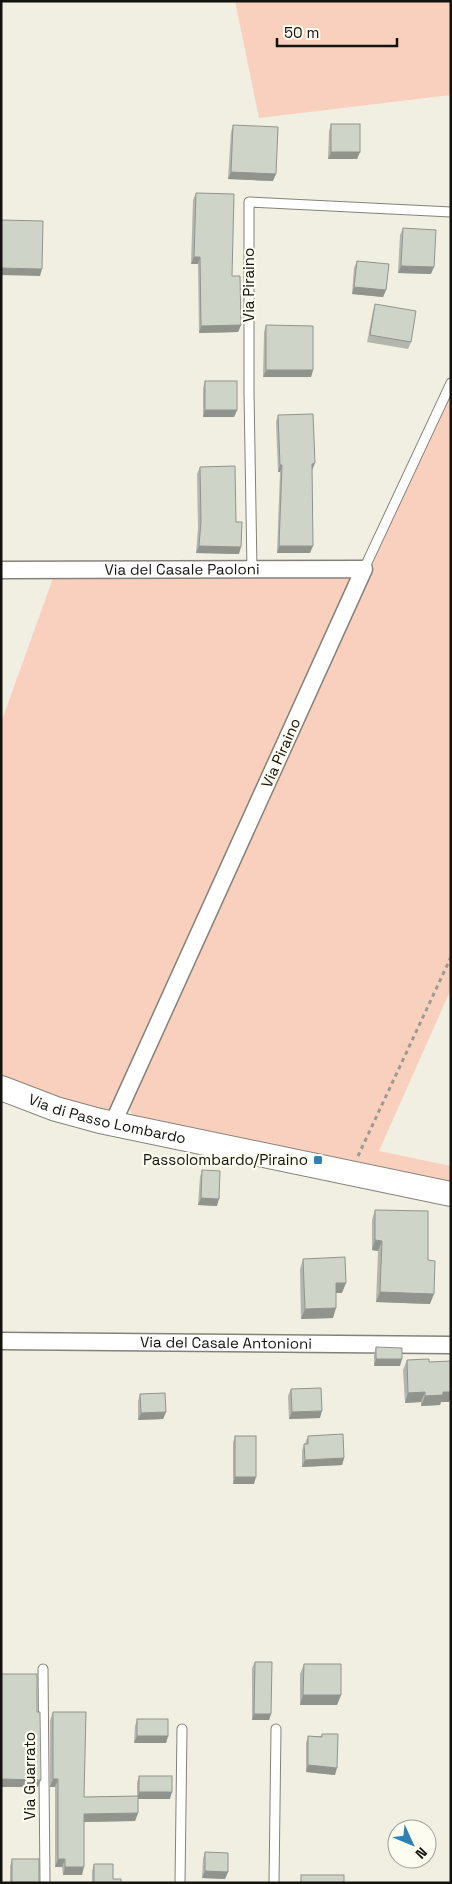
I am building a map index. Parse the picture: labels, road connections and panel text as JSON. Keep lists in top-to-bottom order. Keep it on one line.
{"streets":{"street":["Via Piraino","Via del Casale Paoloni","Via di Passo Lombardo","Via del Casale Antonioni"],"lane":["Via Guarrato"]},"crossings":[["Via Piraino","Via del Casale Paoloni"],["Via Piraino","Via di Passo Lombardo"]],"places":{"transit":["Passolombardo/Piraino"]},"scale_bar":"50 m","north":"bottom right"}
